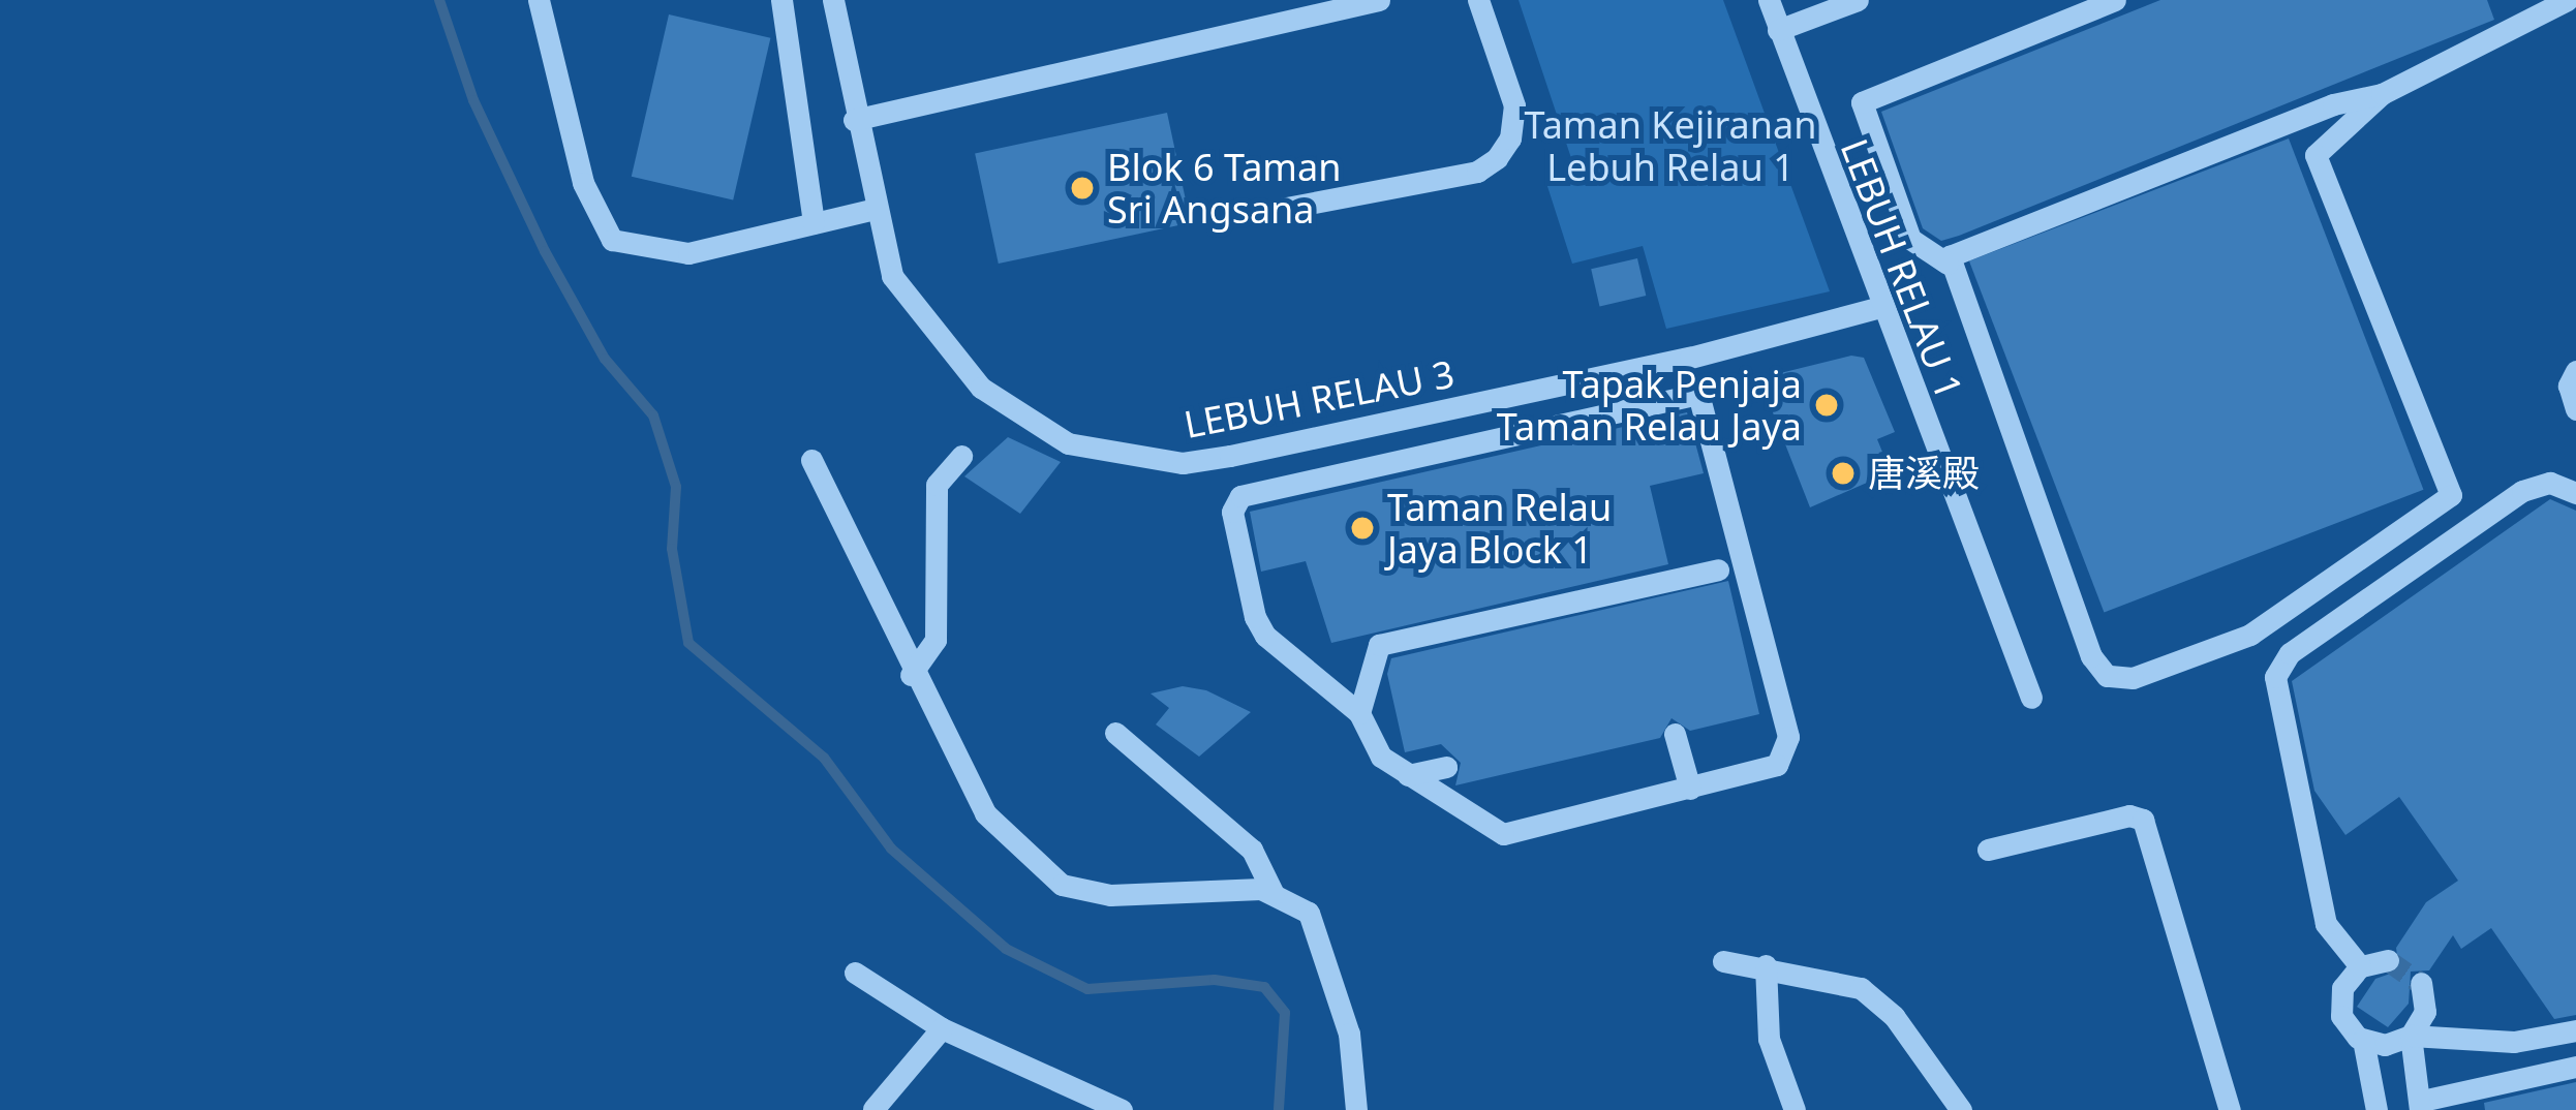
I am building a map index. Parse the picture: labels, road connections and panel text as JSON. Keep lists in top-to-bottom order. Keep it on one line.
{"streets":{"street":["LEBUH RELAU 1","LEBUH RELAU 3"]},"crossings":[["LEBUH RELAU 1","LEBUH RELAU 3"]],"parks":["Taman Kejiranan Lebuh Relau 1"],"places":["Blok 6 Taman Sri Angsana","Tapak Penjaja Taman Relau Jaya","唐溪殿","Taman Relau Jaya Block 1"]}
